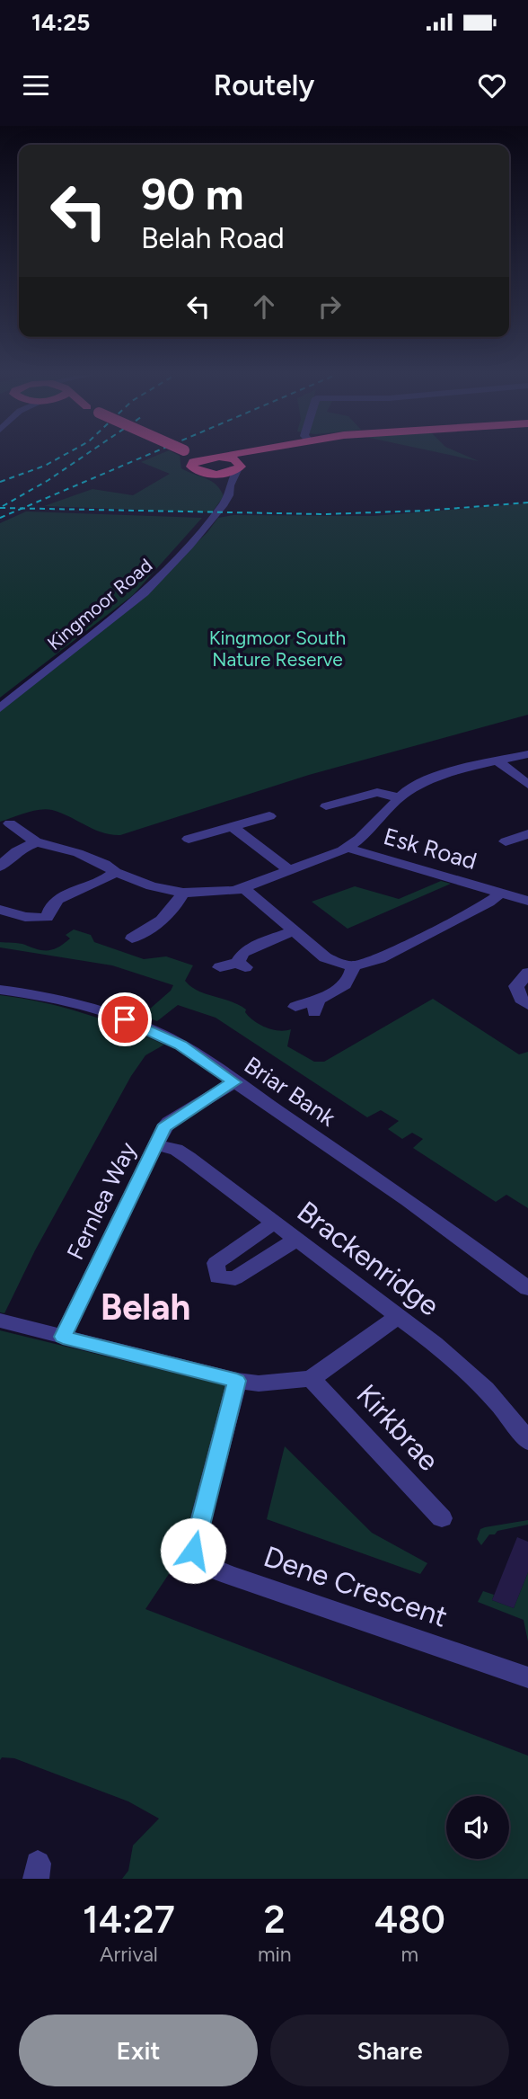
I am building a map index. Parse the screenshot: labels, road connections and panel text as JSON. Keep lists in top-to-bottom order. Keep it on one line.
{"streets":{"street":["Kingmoor Road","Esk Road","Briar Bank","Fernlea Way","Brackenridge","Kirkbrae","Dene Crescent"]},"crossings":[["Briar Bank","Fernlea Way"],["Fernlea Way","Brackenridge"]],"districts":["Belah"],"parks":["Kingmoor South Nature Reserve"],"page":{"status":"14:25","header":"Routely","turn":["90 m","Belah Road"],"eta":["14:27","Arrival","2","min","480","m"],"buttons":["Exit","Share"]}}
